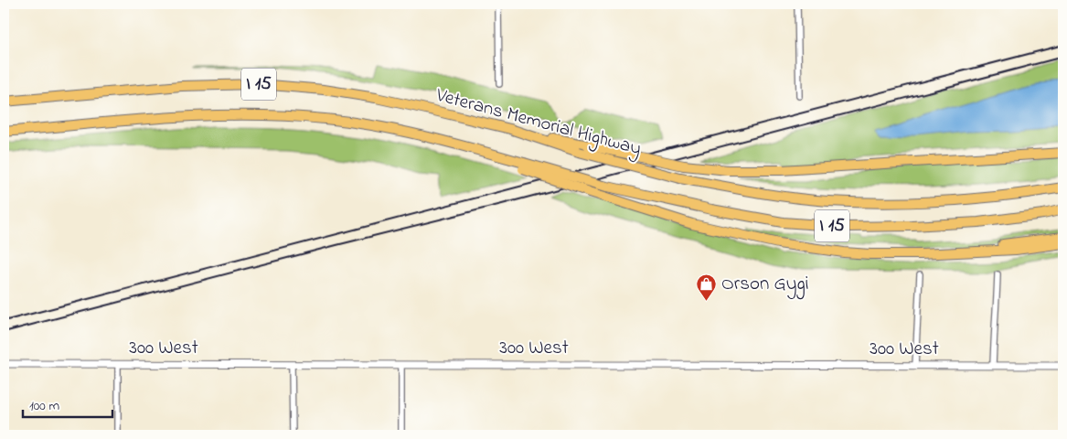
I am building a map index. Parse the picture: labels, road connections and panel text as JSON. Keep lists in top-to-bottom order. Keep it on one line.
{"streets":{"highway":["I 15","Veterans Memorial Highway"],"street":["300 West"]},"places":{"shop":["Orson Gygi"]},"scale_bar":"100 m"}
